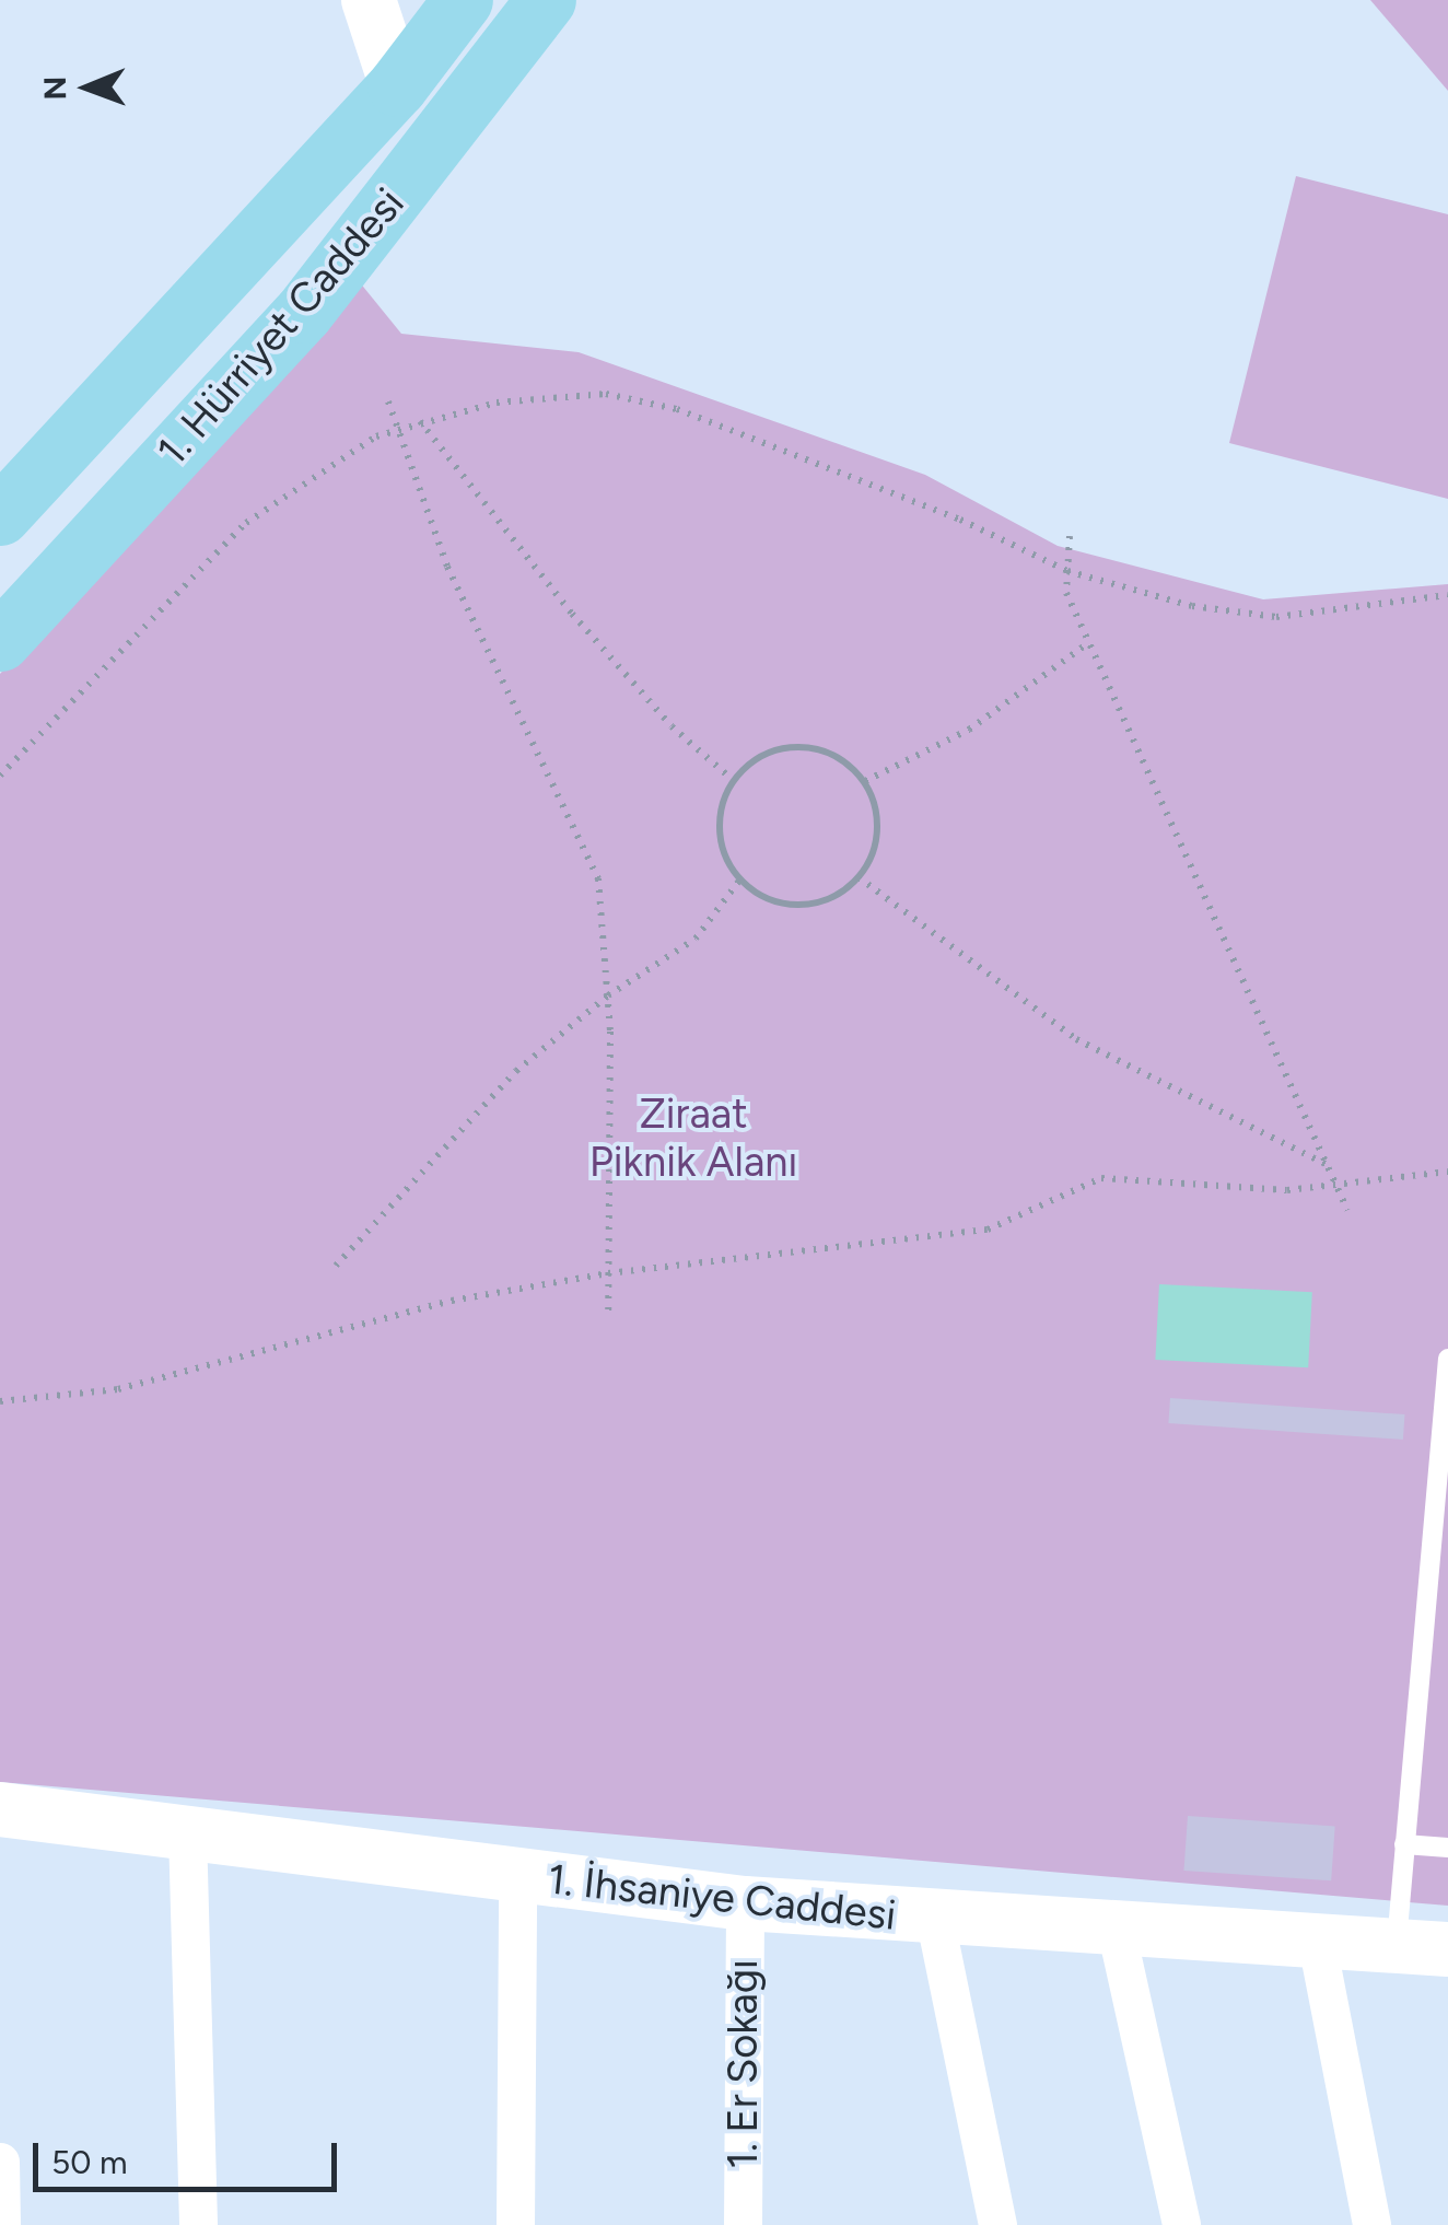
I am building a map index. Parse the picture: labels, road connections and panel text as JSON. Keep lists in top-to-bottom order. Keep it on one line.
{"streets":{"main road":["1. Hürriyet Caddesi"],"street":["1. İhsaniye Caddesi","1. Er Sokağı"]},"crossings":[["1. İhsaniye Caddesi","1. Er Sokağı"]],"parks":["Ziraat Piknik Alanı"],"scale_bar":"50 m","north":"left"}
